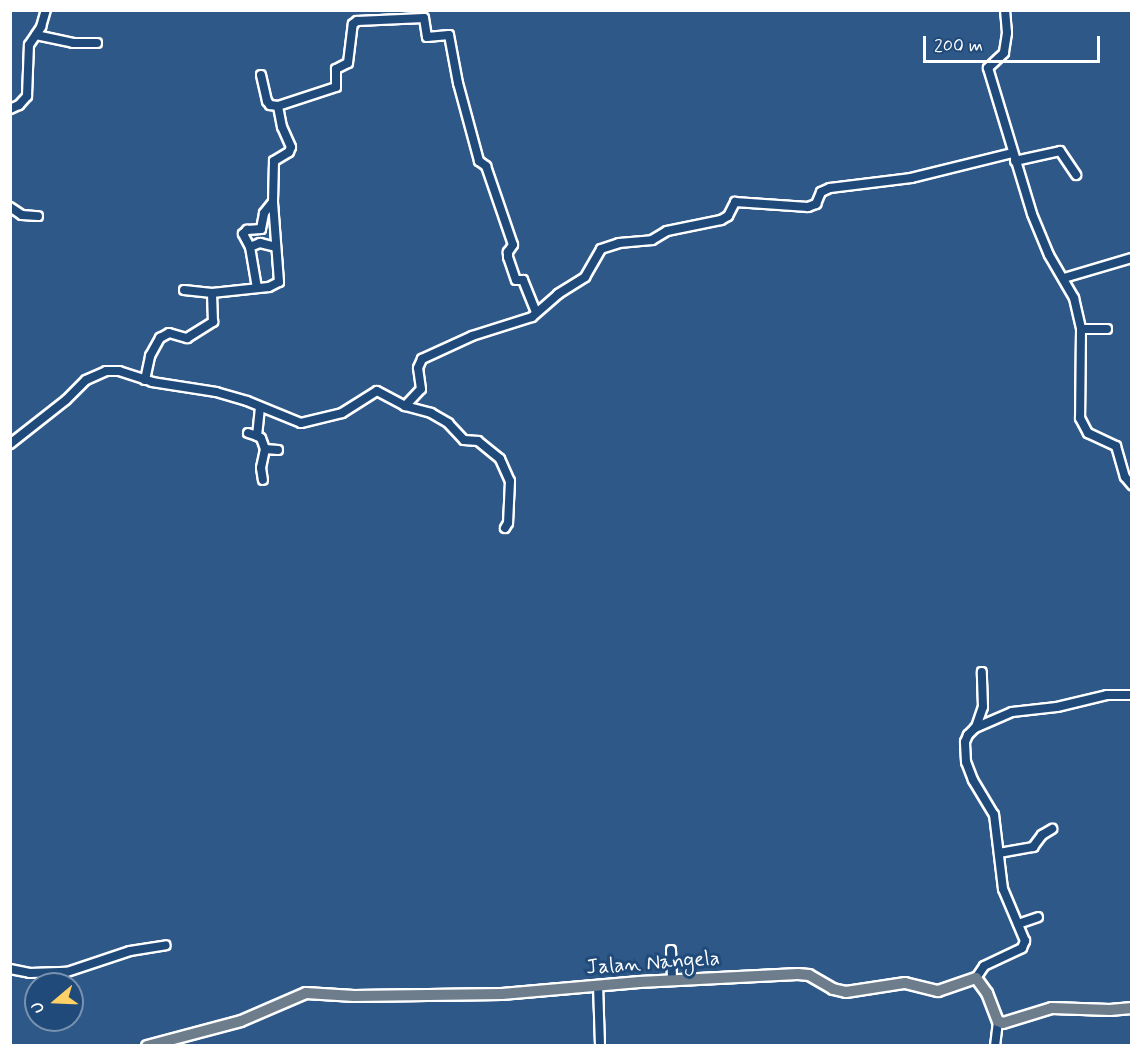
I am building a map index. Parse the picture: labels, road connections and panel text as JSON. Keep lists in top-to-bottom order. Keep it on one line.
{"streets":{"main road":["Jalan Nangela"]},"scale_bar":"200 m","north":"left"}
